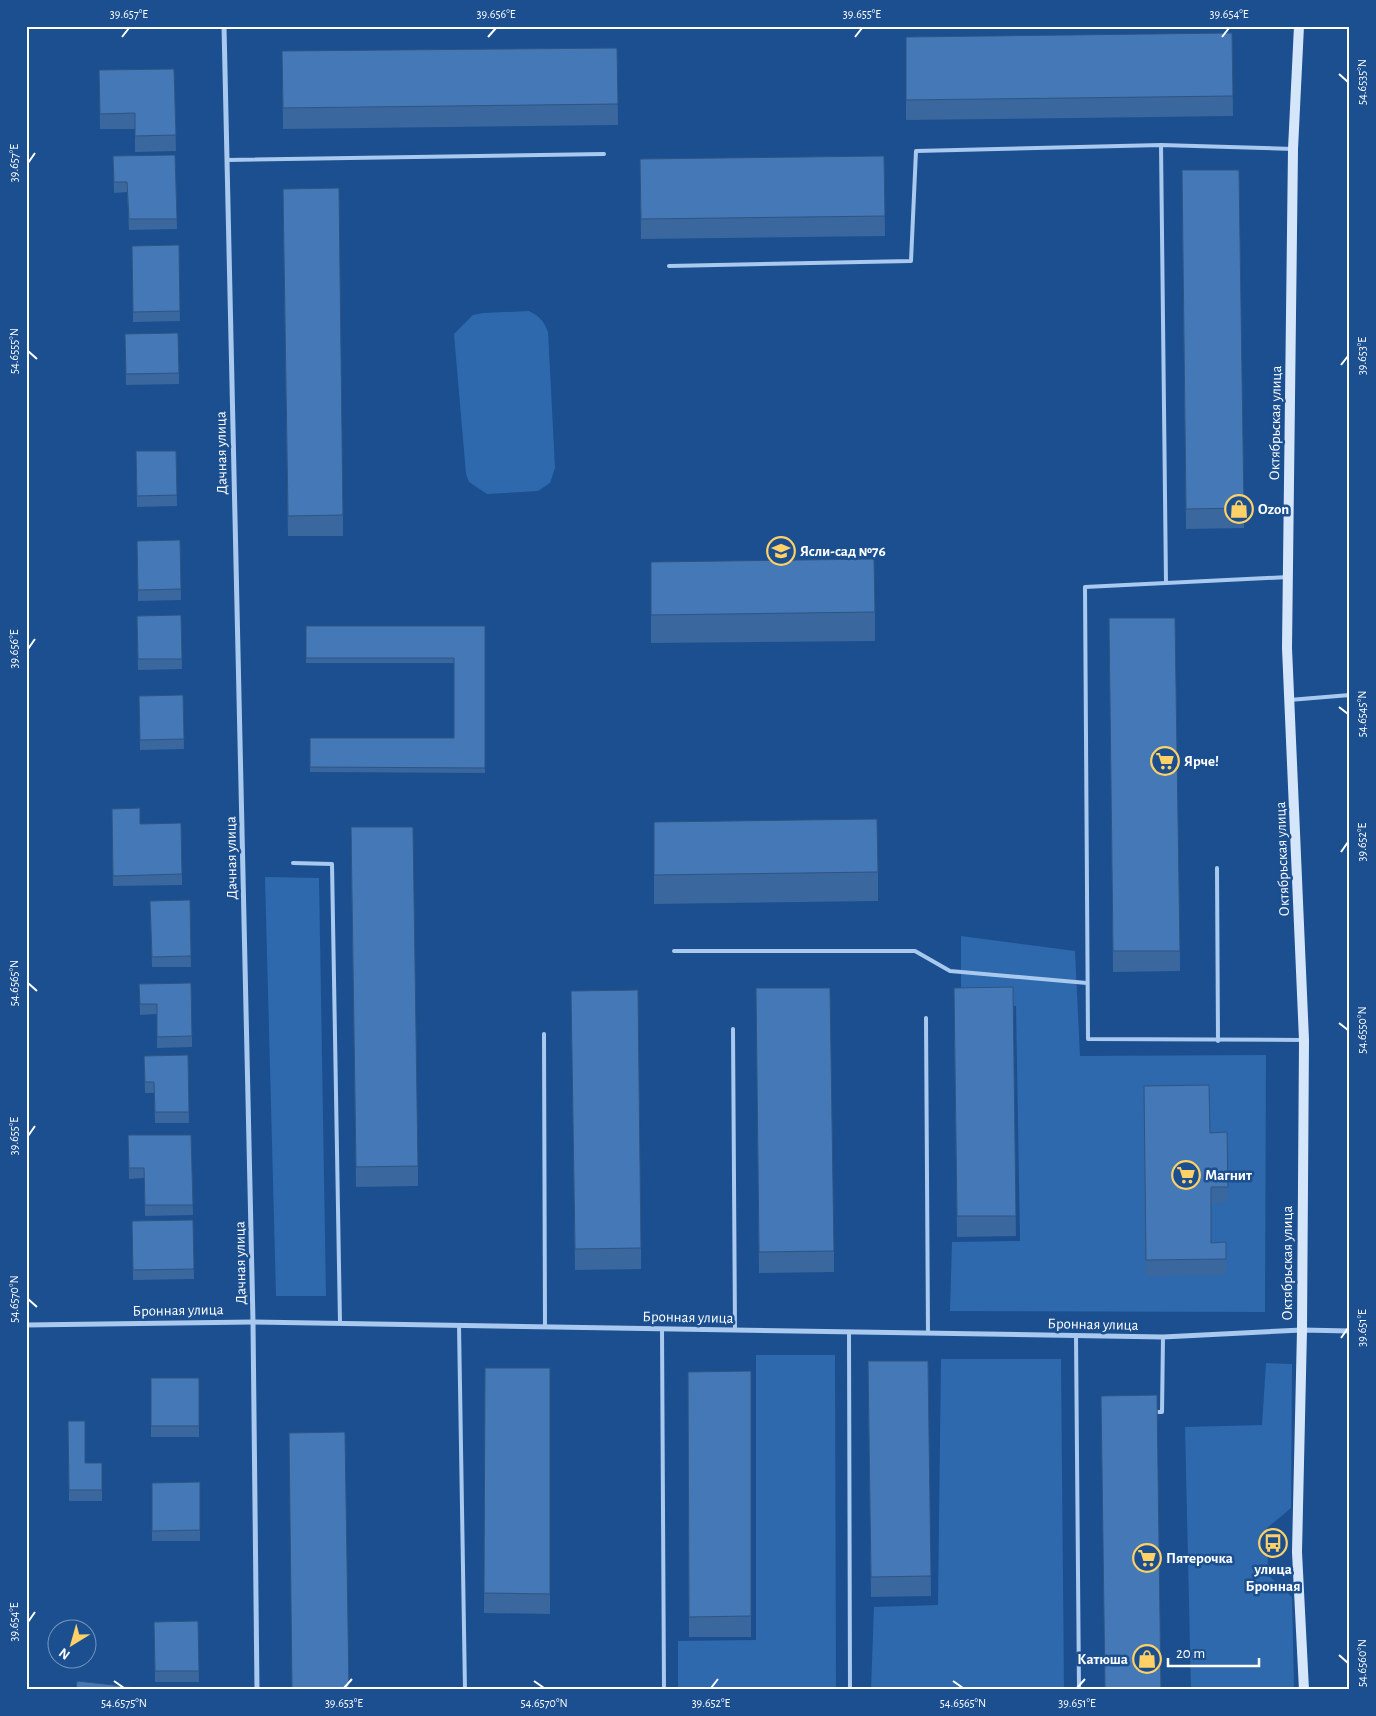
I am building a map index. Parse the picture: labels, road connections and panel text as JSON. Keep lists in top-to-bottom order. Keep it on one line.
{"streets":{"main road":["Октябрьская улица"],"street":["Дачная улица","Бронная улица"]},"crossings":[["Октябрьская улица","Бронная улица"],["Дачная улица","Бронная улица"]],"places":{"shop":["Ozon","Катюша"],"school or university":["Ясли-сад №76"],"supermarket":["Ярче!","Магнит","Пятерочка"],"bus stop":["улица Бронная"]},"scale_bar":"20 m","north":"bottom left","coordinates":["39.657°E","39.656°E","39.655°E","39.654°E","54.6535°N","54.6555°N","39.653°E","54.6545°N","39.652°E","54.6565°N","54.6550°N","54.6570°N","39.651°E","54.6560°N","54.6575°N"]}
